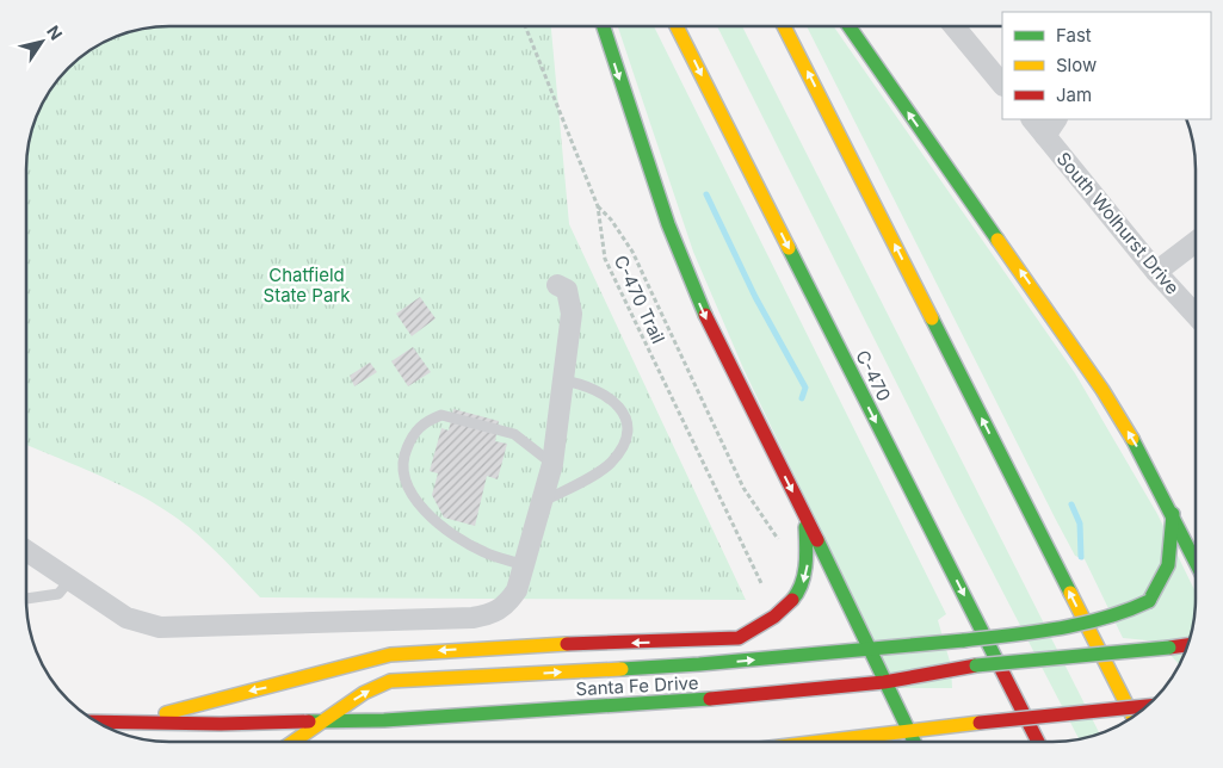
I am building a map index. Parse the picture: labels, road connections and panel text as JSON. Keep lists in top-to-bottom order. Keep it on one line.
{"streets":{"highway":["C-470","Santa Fe Drive"],"street":["South Wolhurst Drive"],"path":["C-470 Trail"]},"parks":["Chatfield State Park"],"legend":["Fast","Slow","Jam"],"north":"top right"}
